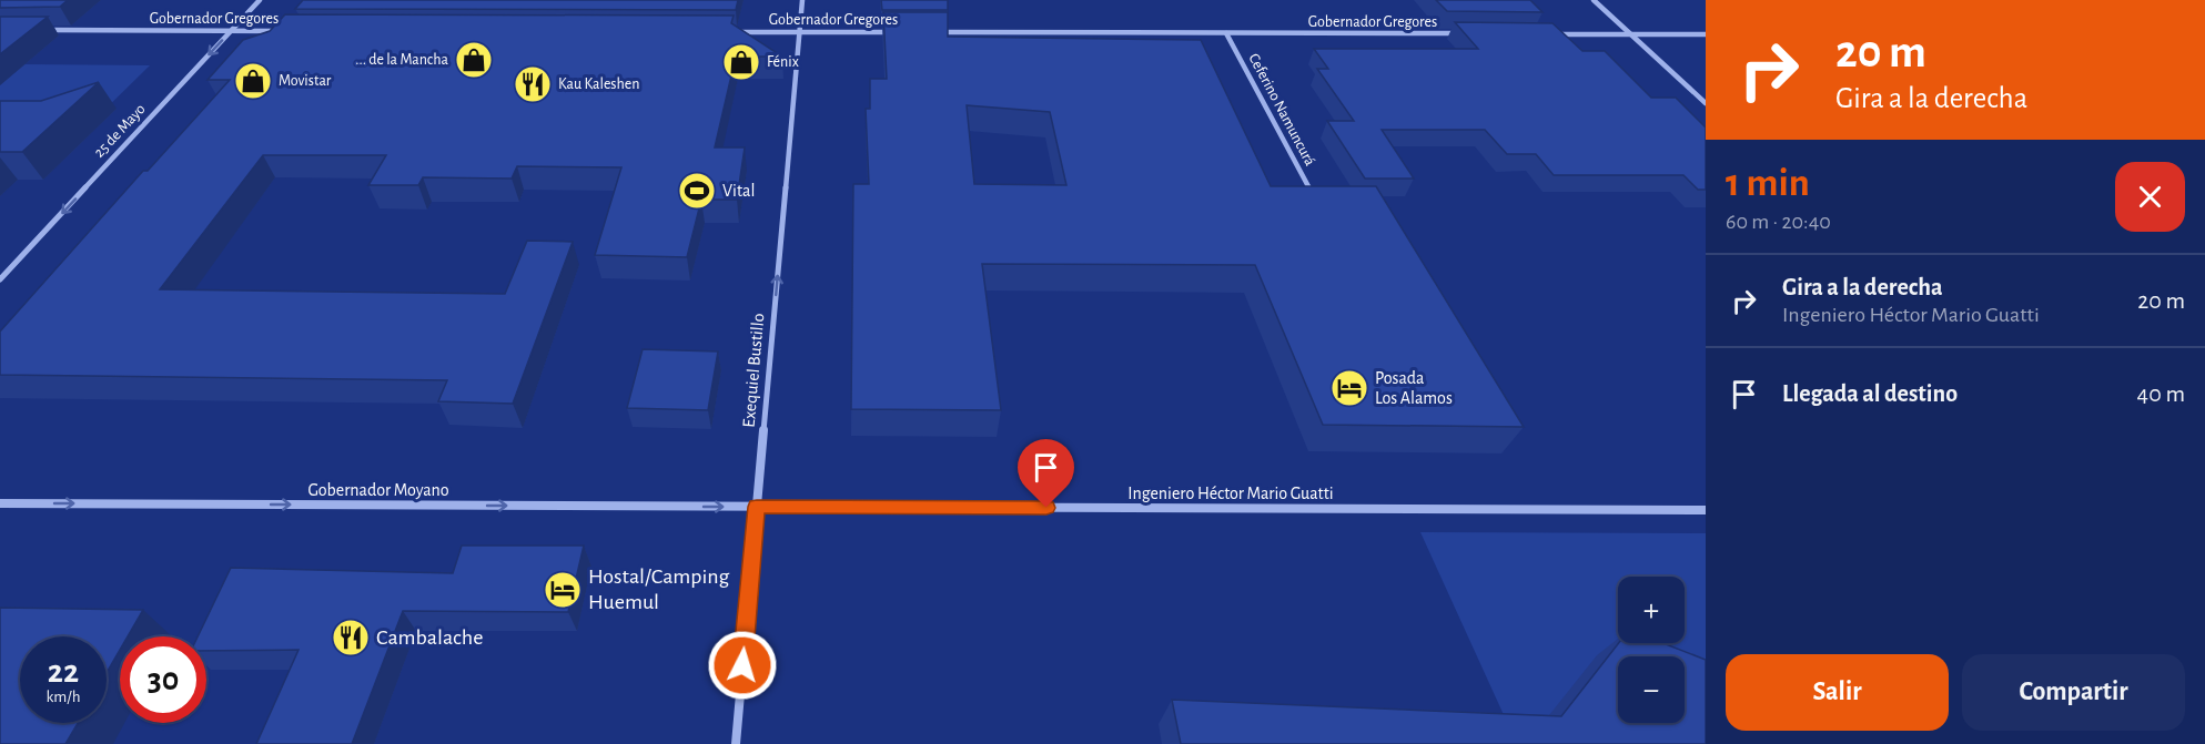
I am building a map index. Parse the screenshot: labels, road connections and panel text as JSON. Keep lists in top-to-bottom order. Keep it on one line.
{"streets":{"street":["Gobernador Gregores","Ceferino Namuncurá","25 de Mayo","Exequiel Bustillo","Gobernador Moyano","Ingeniero Héctor Mario Guatti"]},"crossings":[["Gobernador Gregores","Ceferino Namuncurá"],["Gobernador Gregores","25 de Mayo"],["Gobernador Gregores","Exequiel Bustillo"],["Exequiel Bustillo","Gobernador Moyano"],["Exequiel Bustillo","Ingeniero Héctor Mario Guatti"],["Gobernador Moyano","Ingeniero Héctor Mario Guatti"]],"one_way":["25 de Mayo","Exequiel Bustillo","Gobernador Moyano"],"places":{"shop":["... de la Mancha","Fénix","Movistar"],"restaurant":["Kau Kaleshen","Cambalache"],"sports":["Vital"],"hotel":["Posada Los Alamos","Hostal/Camping Huemul"]},"page":{"turn":["20 m","Gira a la derecha"],"heading":["1 min","60 m · 20:40"],"list":[{"name":"Gira a la derecha","note":"Ingeniero Héctor Mario Guatti","value":"20 m"},{"name":"Llegada al destino","value":"40 m"}],"map_buttons":["+","−"],"speed":"22 km/h","limit":"30","buttons":["Salir","Compartir"]}}
